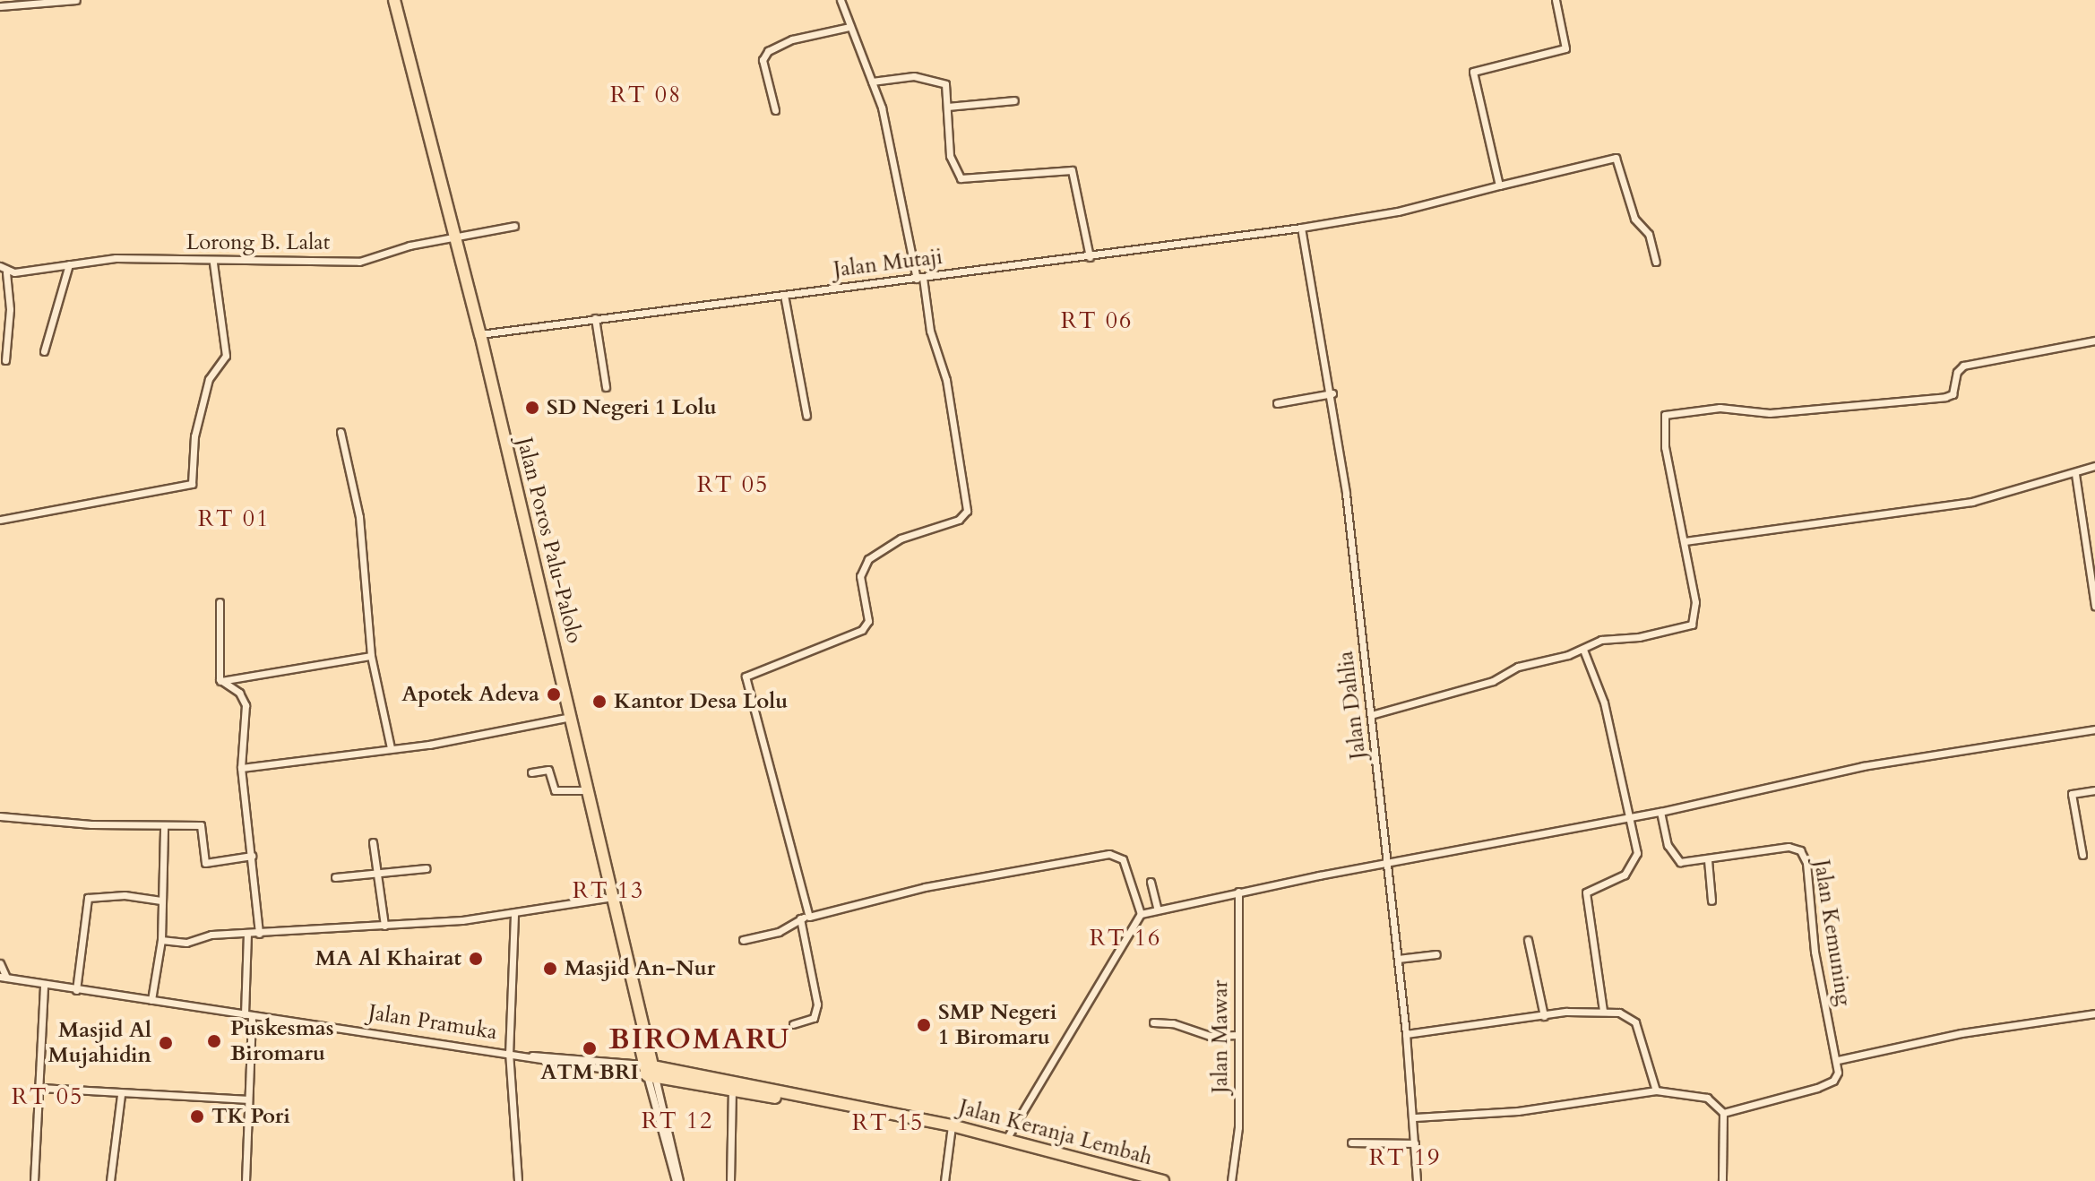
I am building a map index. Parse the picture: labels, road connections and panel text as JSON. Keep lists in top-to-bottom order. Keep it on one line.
{"streets":{"main road":["Jalan Poros Palu-Palolo","Jalan Keranja Lembah"],"street":["Lorong B. Lalat","Jalan Mutaji","Jalan Dahlia","Jalan Kemuning","Jalan Pramuka","Jalan Mawar"]},"crossings":[["Lorong B. Lalat","Jalan Poros Palu-Palolo"],["Jalan Mutaji","Jalan Poros Palu-Palolo"],["Jalan Mutaji","Jalan Dahlia"],["Jalan Poros Palu-Palolo","Jalan Pramuka"],["Jalan Poros Palu-Palolo","Jalan Keranja Lembah"],["Jalan Pramuka","Jalan Keranja Lembah"]],"districts":["RT 08","RT 06","RT 05","RT 01","RT 13","RT 16","BIROMARU","RT 05","RT 12","RT 15","RT 19"],"places":["SD Negeri 1 Lolu","Apotek Adeva","Kantor Desa Lolu","MA Al Khairat","Masjid An-Nur","SMP Negeri 1 Biromaru","Puskesmas Biromaru","Masjid Al Mujahidin","ATM BRI","TK Pori"]}
